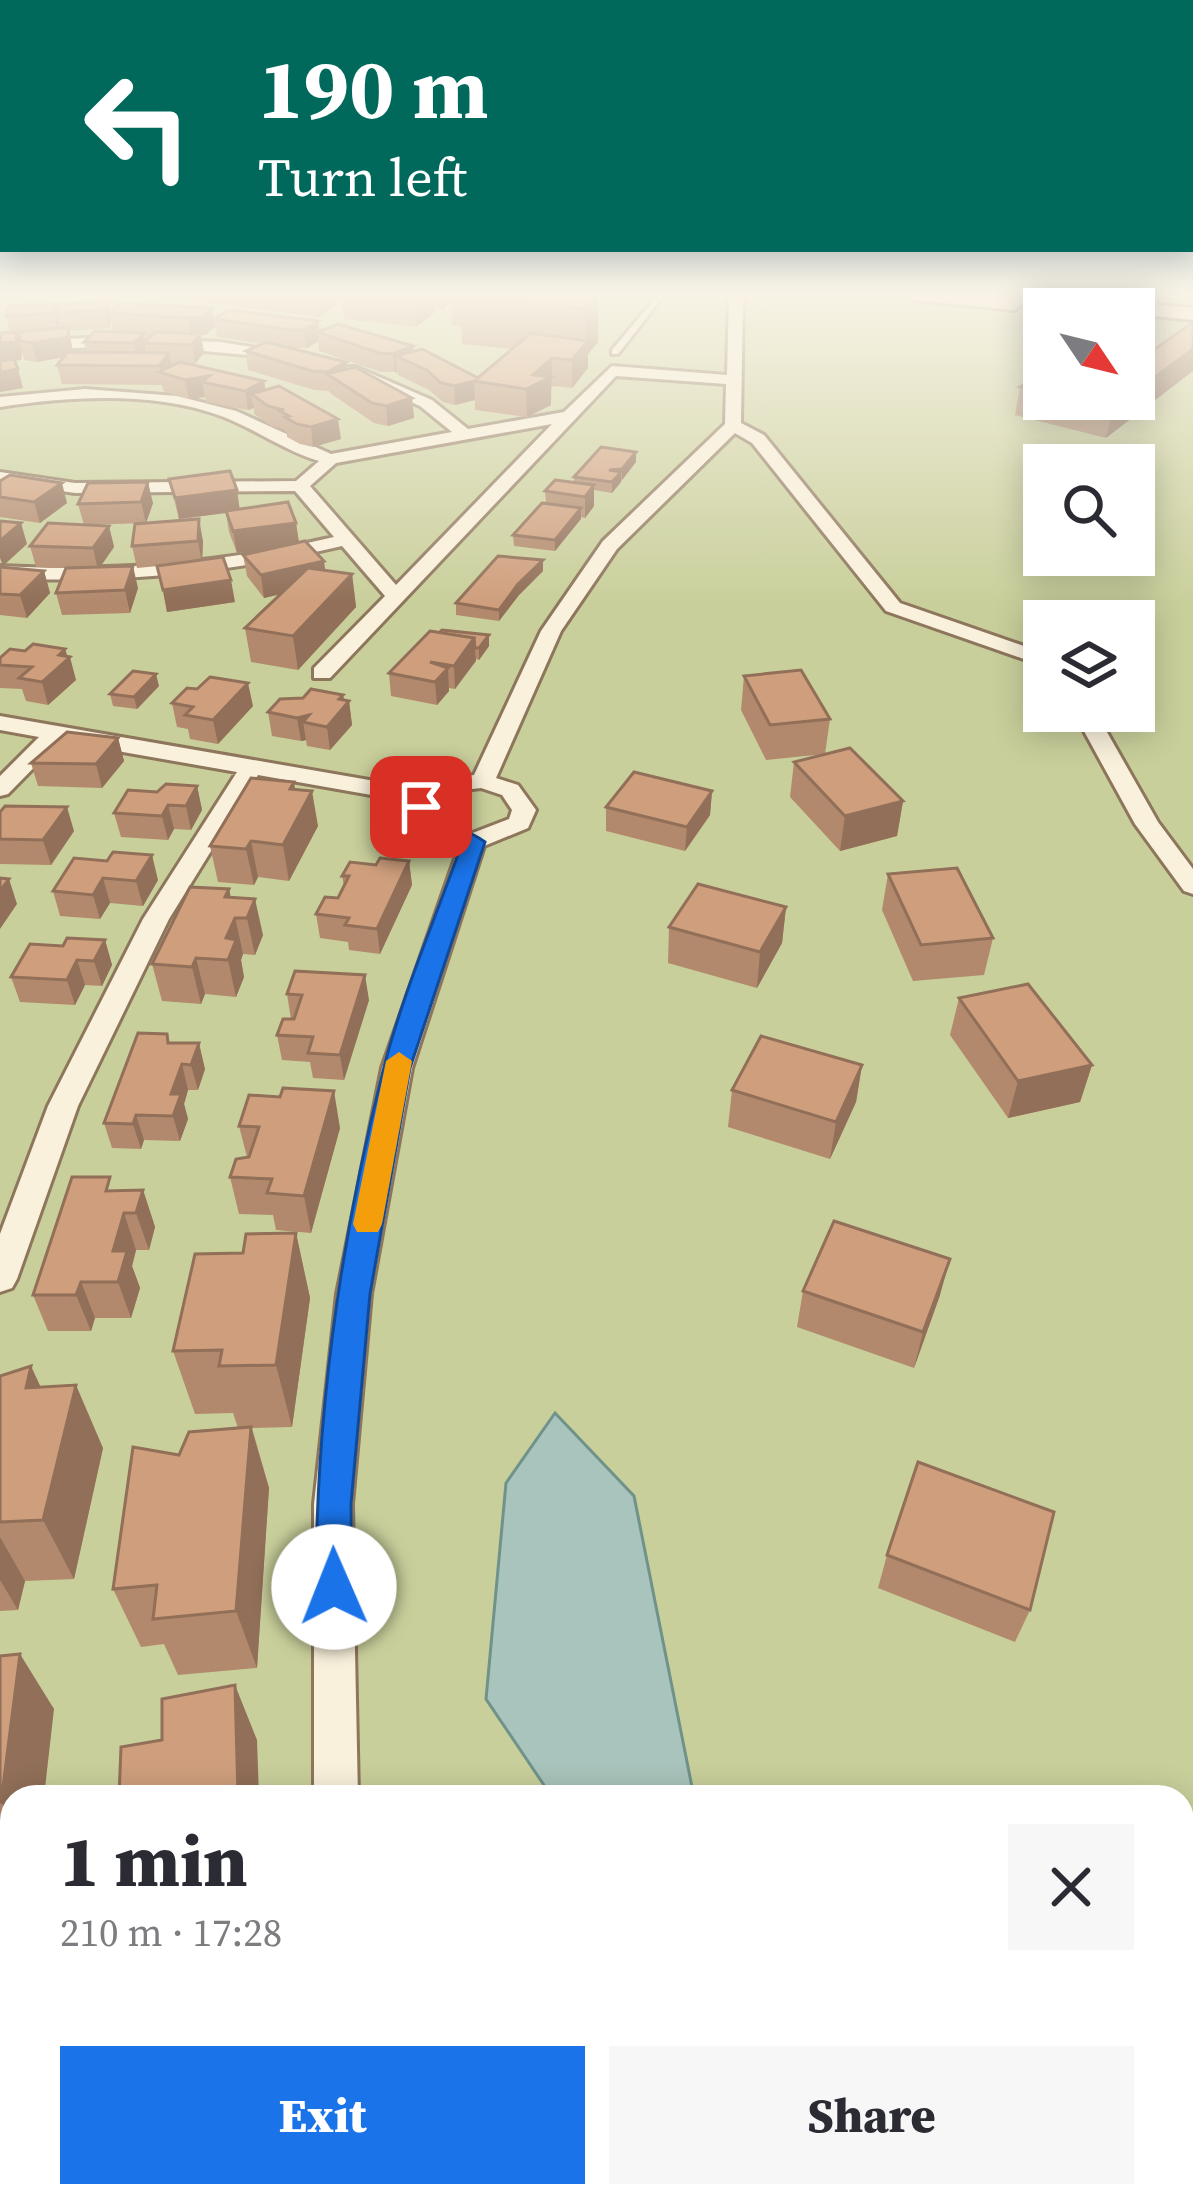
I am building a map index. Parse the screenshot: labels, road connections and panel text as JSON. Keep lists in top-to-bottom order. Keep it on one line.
{"north":"bottom right","page":{"turn":["190 m","Turn left"],"heading":["1 min","210 m · 17:28"],"buttons":["Exit","Share"]}}
